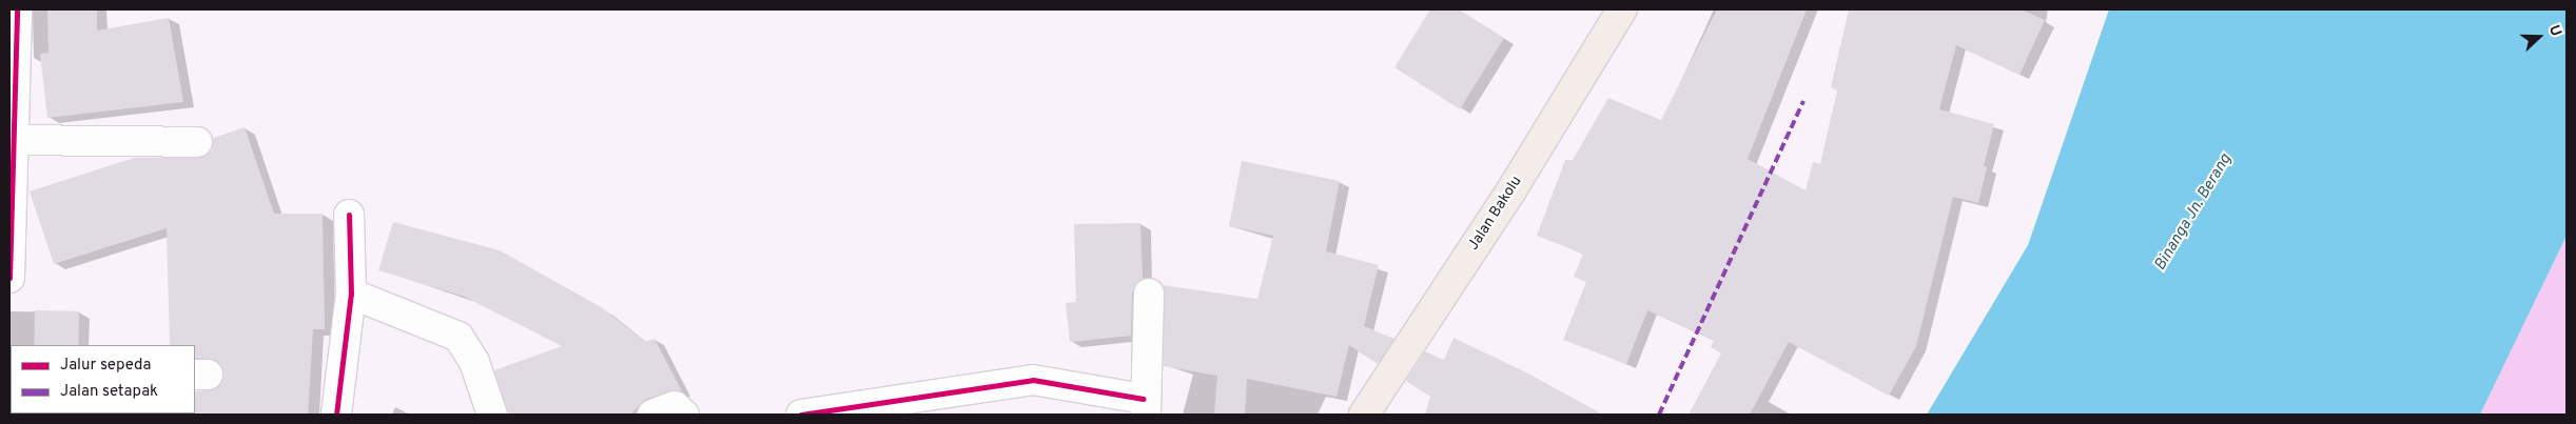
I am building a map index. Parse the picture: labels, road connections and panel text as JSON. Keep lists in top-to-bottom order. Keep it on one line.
{"streets":{"main road":["Jalan Bakolu"]},"water":["Binanga Jn. Berang"],"legend":["Jalur sepeda","Jalan setapak"],"north":"right"}
